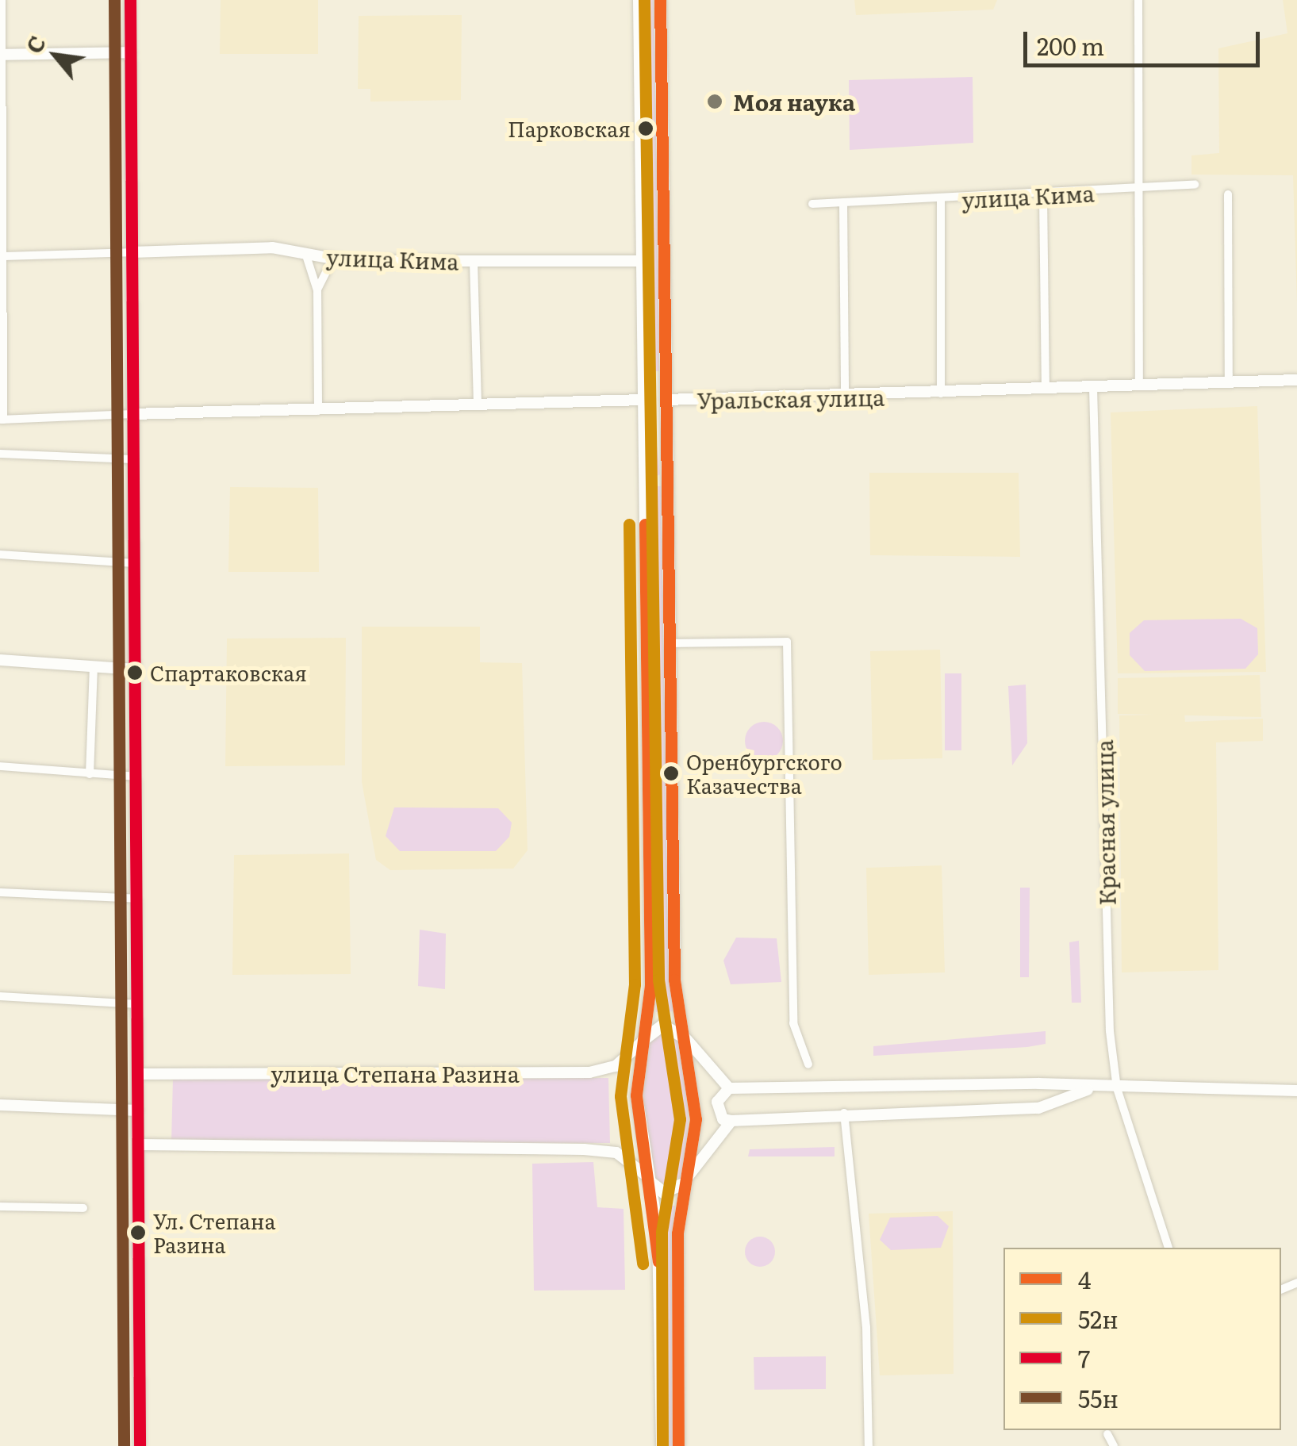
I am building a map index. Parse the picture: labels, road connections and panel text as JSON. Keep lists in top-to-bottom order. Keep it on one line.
{"streets":{"main road":["улица Кима","Уральская улица","улица Степана Разина"],"street":["Красная улица"]},"crossings":[["Уральская улица","Красная улица"]],"places":["Моя наука","Парковская","Спартаковская","Оренбургского Казачества","Ул. Степана Разина"],"lines":["transit line 4","transit line 52н","transit line 7","transit line 55н"],"legend":["4","52н","7","55н"],"scale_bar":"200 m","north":"top left"}
